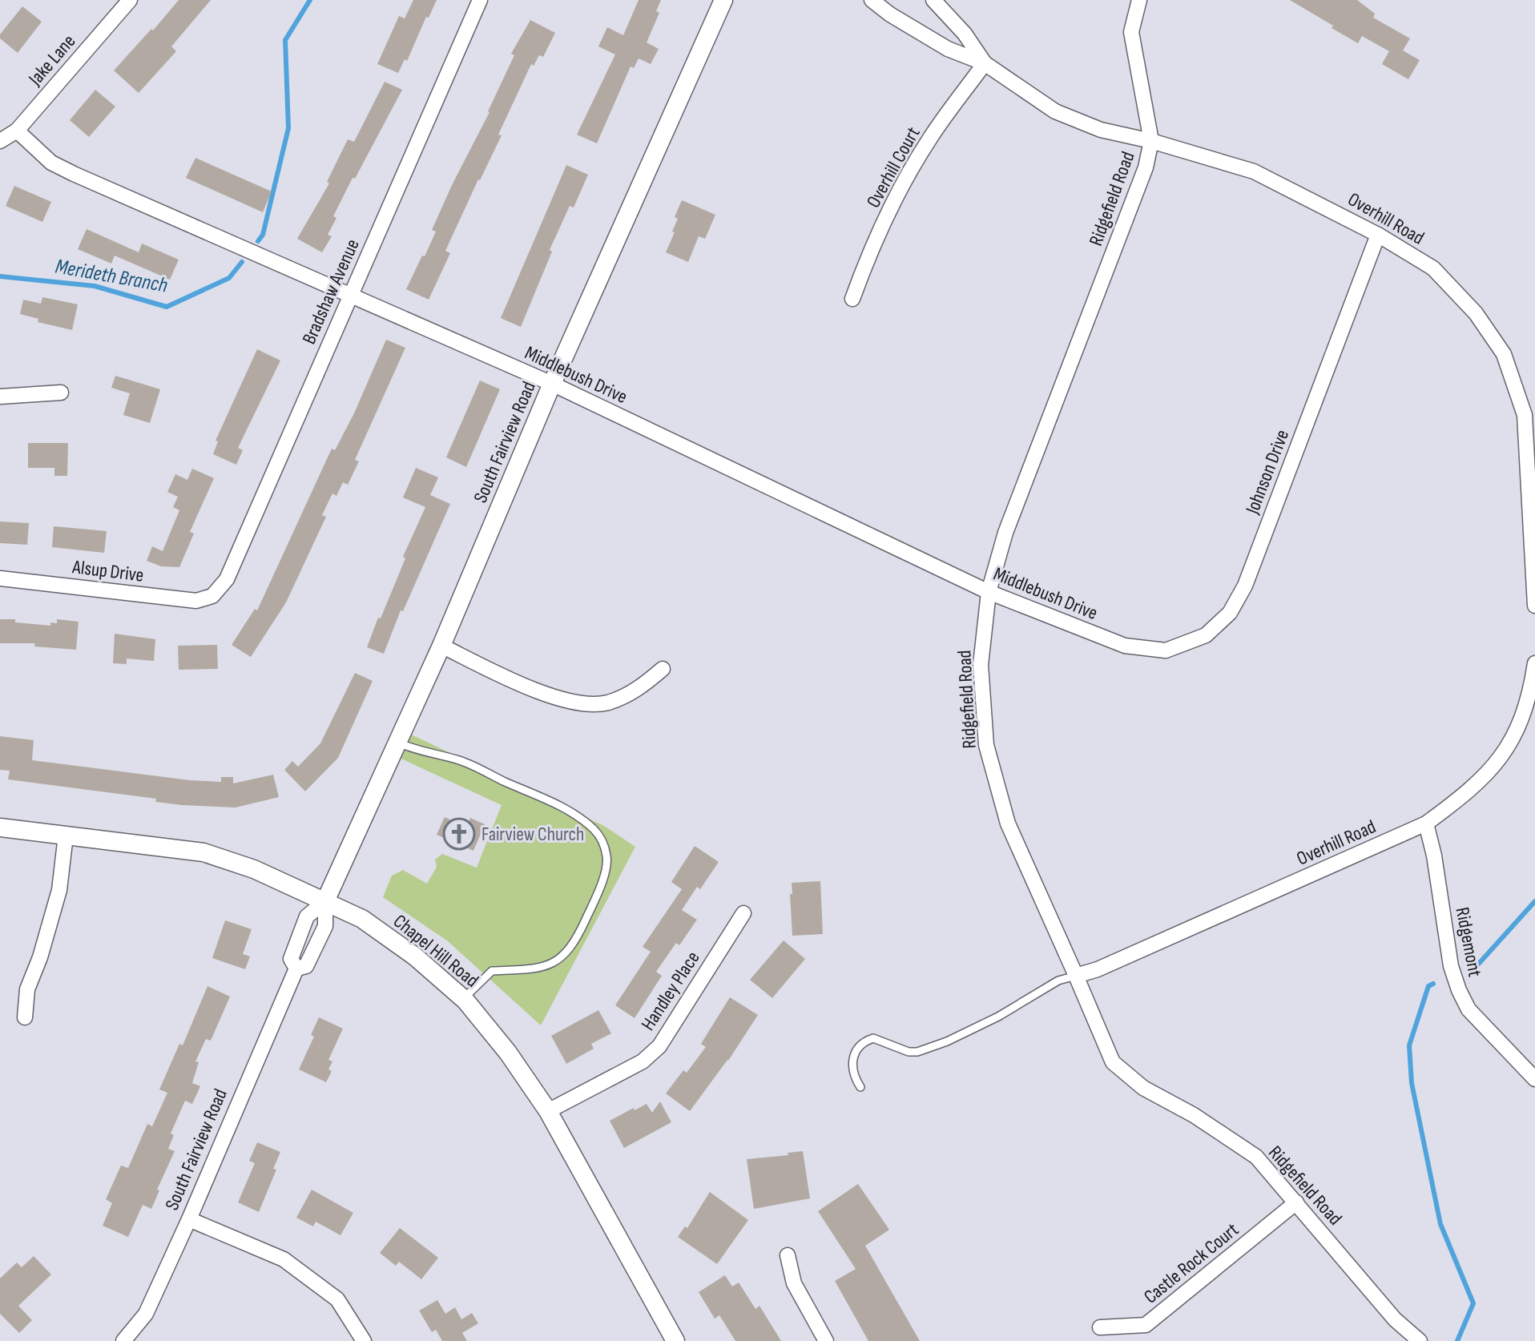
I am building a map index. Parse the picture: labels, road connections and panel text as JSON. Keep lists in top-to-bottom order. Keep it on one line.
{"streets":{"street":["Jake Lane","Overhill Court","Ridgefield Road","Overhill Road","Bradshaw Avenue","Middlebush Drive","South Fairview Road","Johnson Drive","Alsup Drive","Ridgemont","Chapel Hill Road","Handley Place","Castle Rock Court"]},"crossings":[["Jake Lane","Middlebush Drive"],["Overhill Court","Overhill Road"],["Ridgefield Road","Overhill Road"],["Ridgefield Road","Middlebush Drive"],["Ridgefield Road","Castle Rock Court"],["Overhill Road","Johnson Drive"],["Overhill Road","Ridgemont"],["Bradshaw Avenue","Middlebush Drive"],["Bradshaw Avenue","Alsup Drive"],["Middlebush Drive","South Fairview Road"],["Middlebush Drive","Johnson Drive"],["South Fairview Road","Chapel Hill Road"],["Chapel Hill Road","Handley Place"]],"water":["Merideth Branch"],"places":{"church":["Fairview Church"]}}
